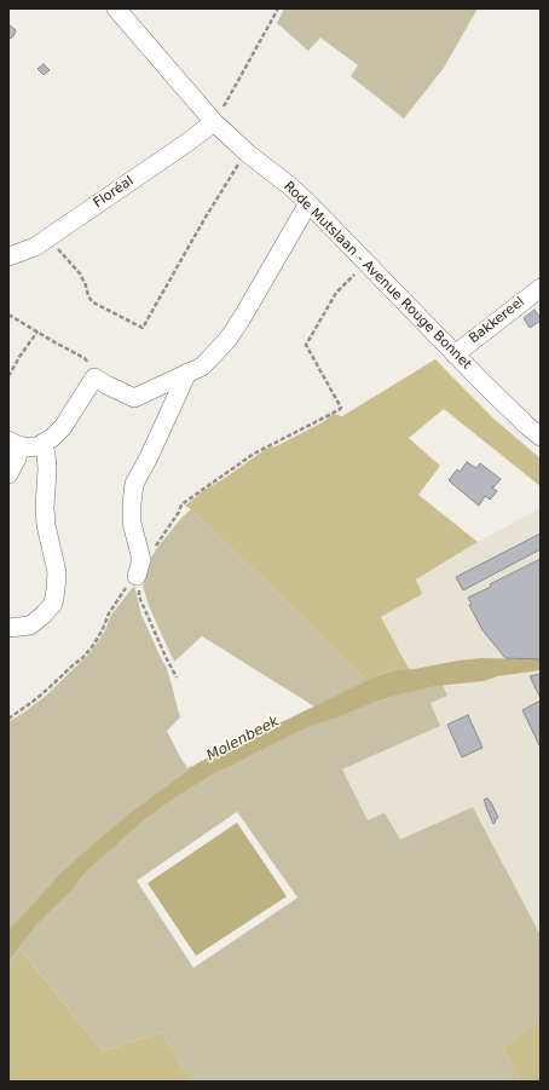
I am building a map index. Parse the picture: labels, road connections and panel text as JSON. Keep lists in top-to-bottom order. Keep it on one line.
{"streets":{"street":["Floréal","Rode Mutslaan - Avenue Rouge Bonnet","Bakkereel"]},"crossings":[["Floréal","Rode Mutslaan - Avenue Rouge Bonnet"],["Rode Mutslaan - Avenue Rouge Bonnet","Bakkereel"]],"water":["Molenbeek"]}
